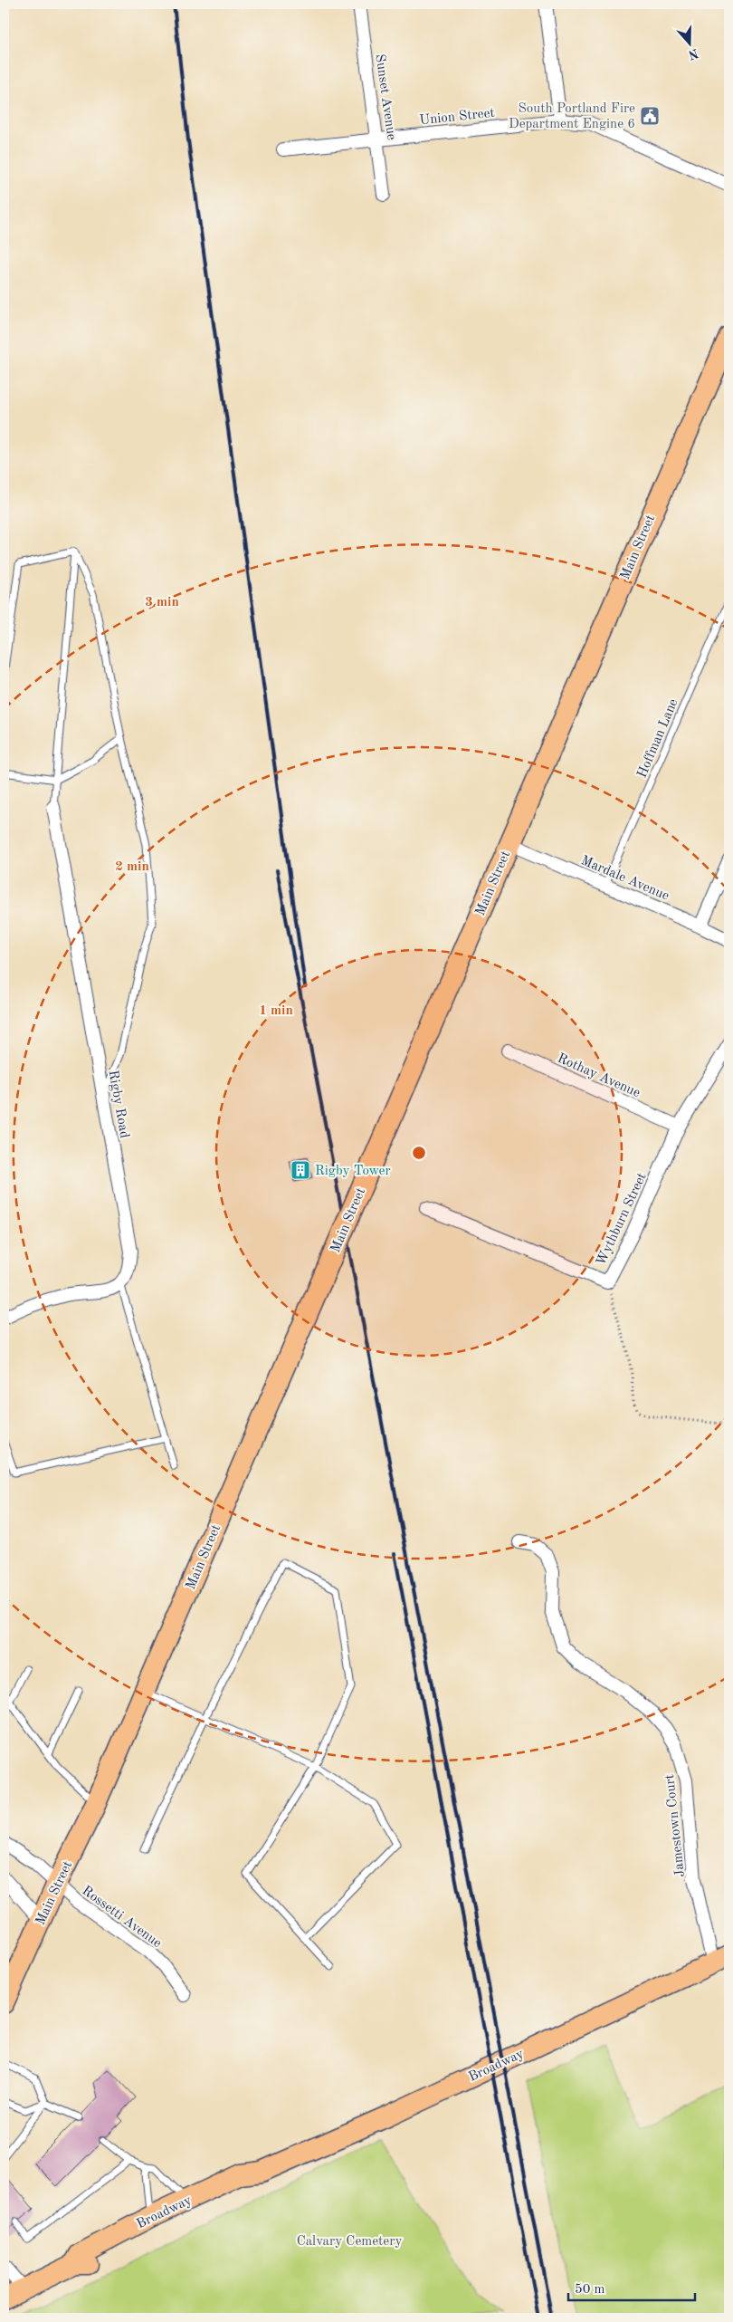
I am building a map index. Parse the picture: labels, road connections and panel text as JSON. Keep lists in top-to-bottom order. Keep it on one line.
{"streets":{"main road":["Main Street","Broadway"],"street":["Sunset Avenue","Union Street","Mardale Avenue","Rothay Avenue","Rigby Road","Wythburn Street","Jamestown Court","Rossetti Avenue"],"lane":["Hoffman Lane"]},"crossings":[["Sunset Avenue","Union Street"],["Main Street","Mardale Avenue"],["Main Street","Rossetti Avenue"],["Hoffman Lane","Mardale Avenue"],["Rothay Avenue","Wythburn Street"],["Jamestown Court","Broadway"]],"parks":["Calvary Cemetery"],"places":{"public building":["South Portland Fire Department Engine 6"],"building":["Rigby Tower"]},"scale_bar":"50 m","north":"bottom","rings":["3 min","2 min","1 min"]}
